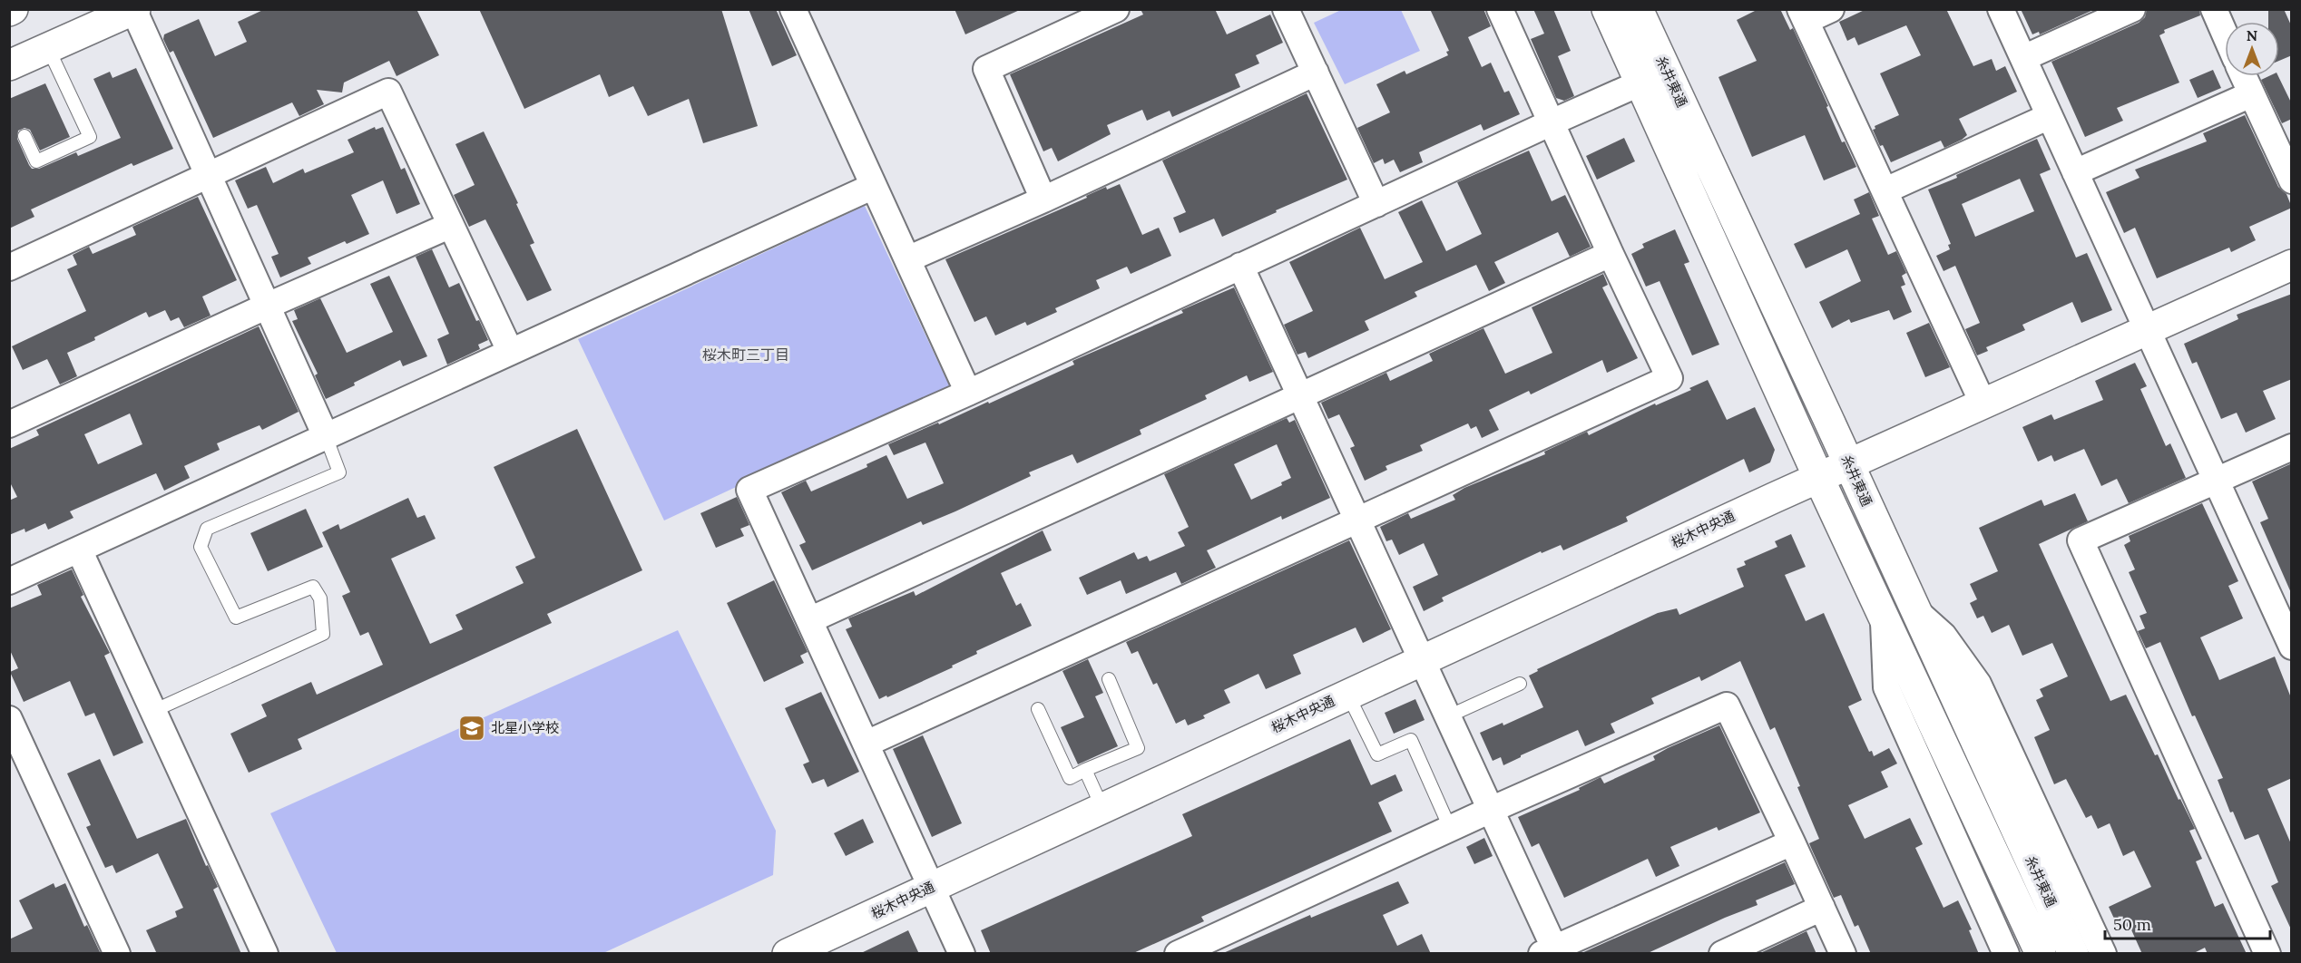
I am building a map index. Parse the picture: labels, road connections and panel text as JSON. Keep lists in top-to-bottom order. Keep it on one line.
{"streets":{"street":["糸井東通","桜木中央通"]},"crossings":[["糸井東通","桜木中央通"]],"districts":["桜木町三丁目"],"places":{"school or university":["北星小学校"]},"scale_bar":"50 m","north":"top"}
